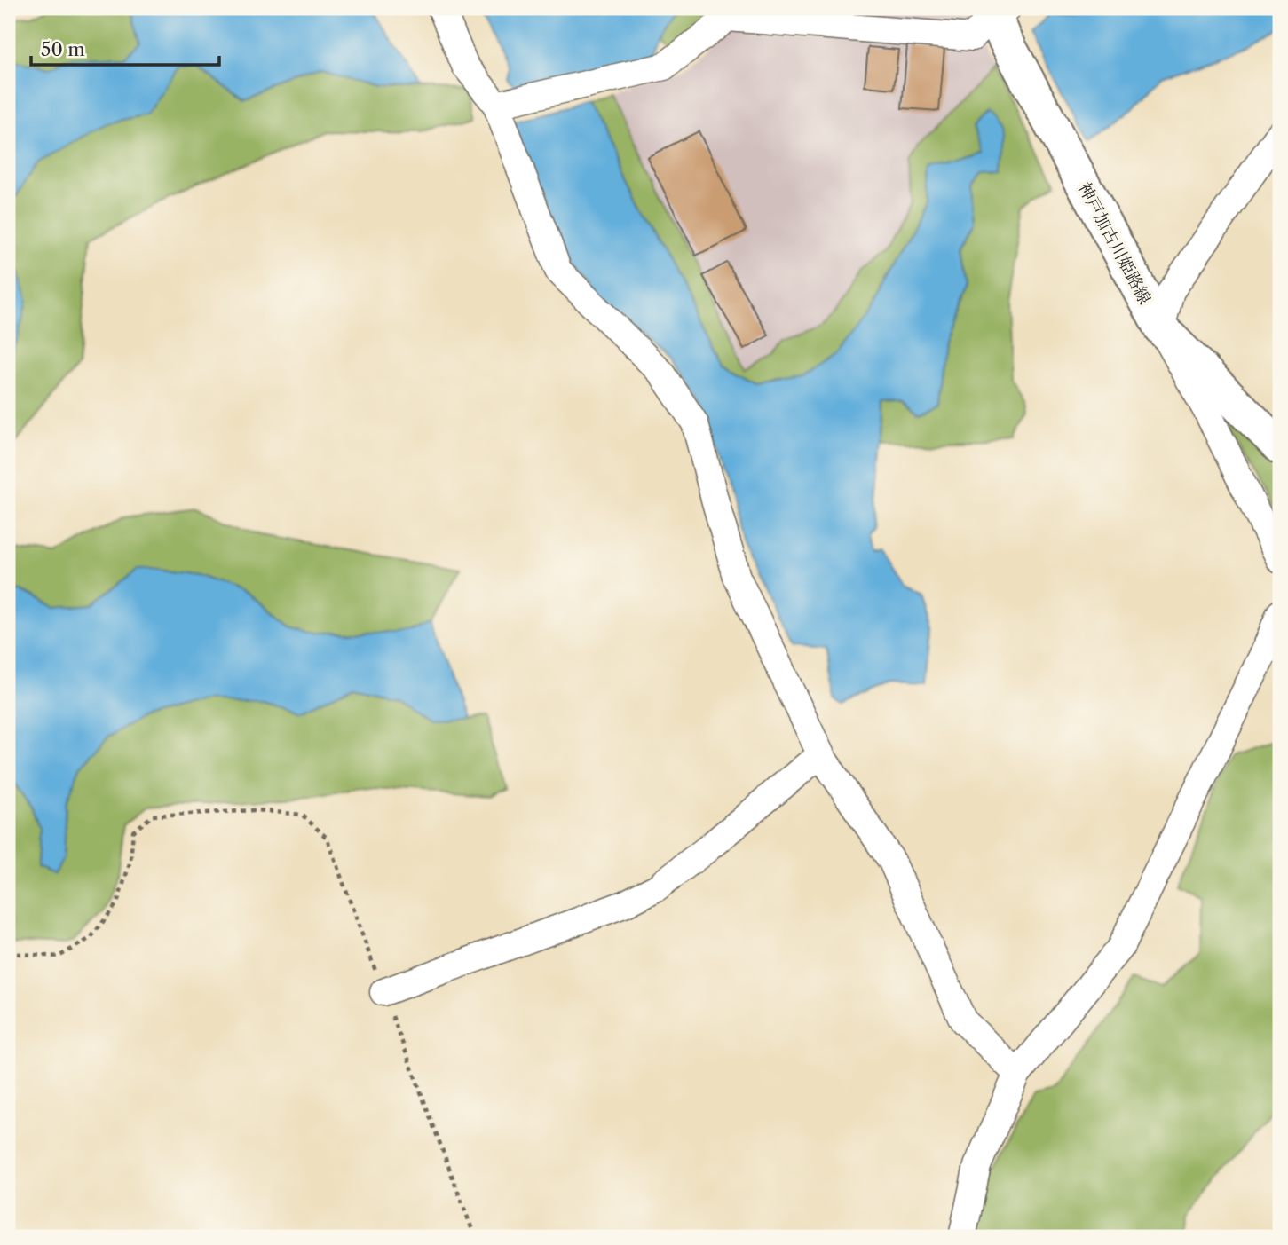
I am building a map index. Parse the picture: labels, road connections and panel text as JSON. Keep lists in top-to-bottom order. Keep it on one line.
{"streets":{"street":["神戸加古川姫路線"]},"scale_bar":"50 m"}
